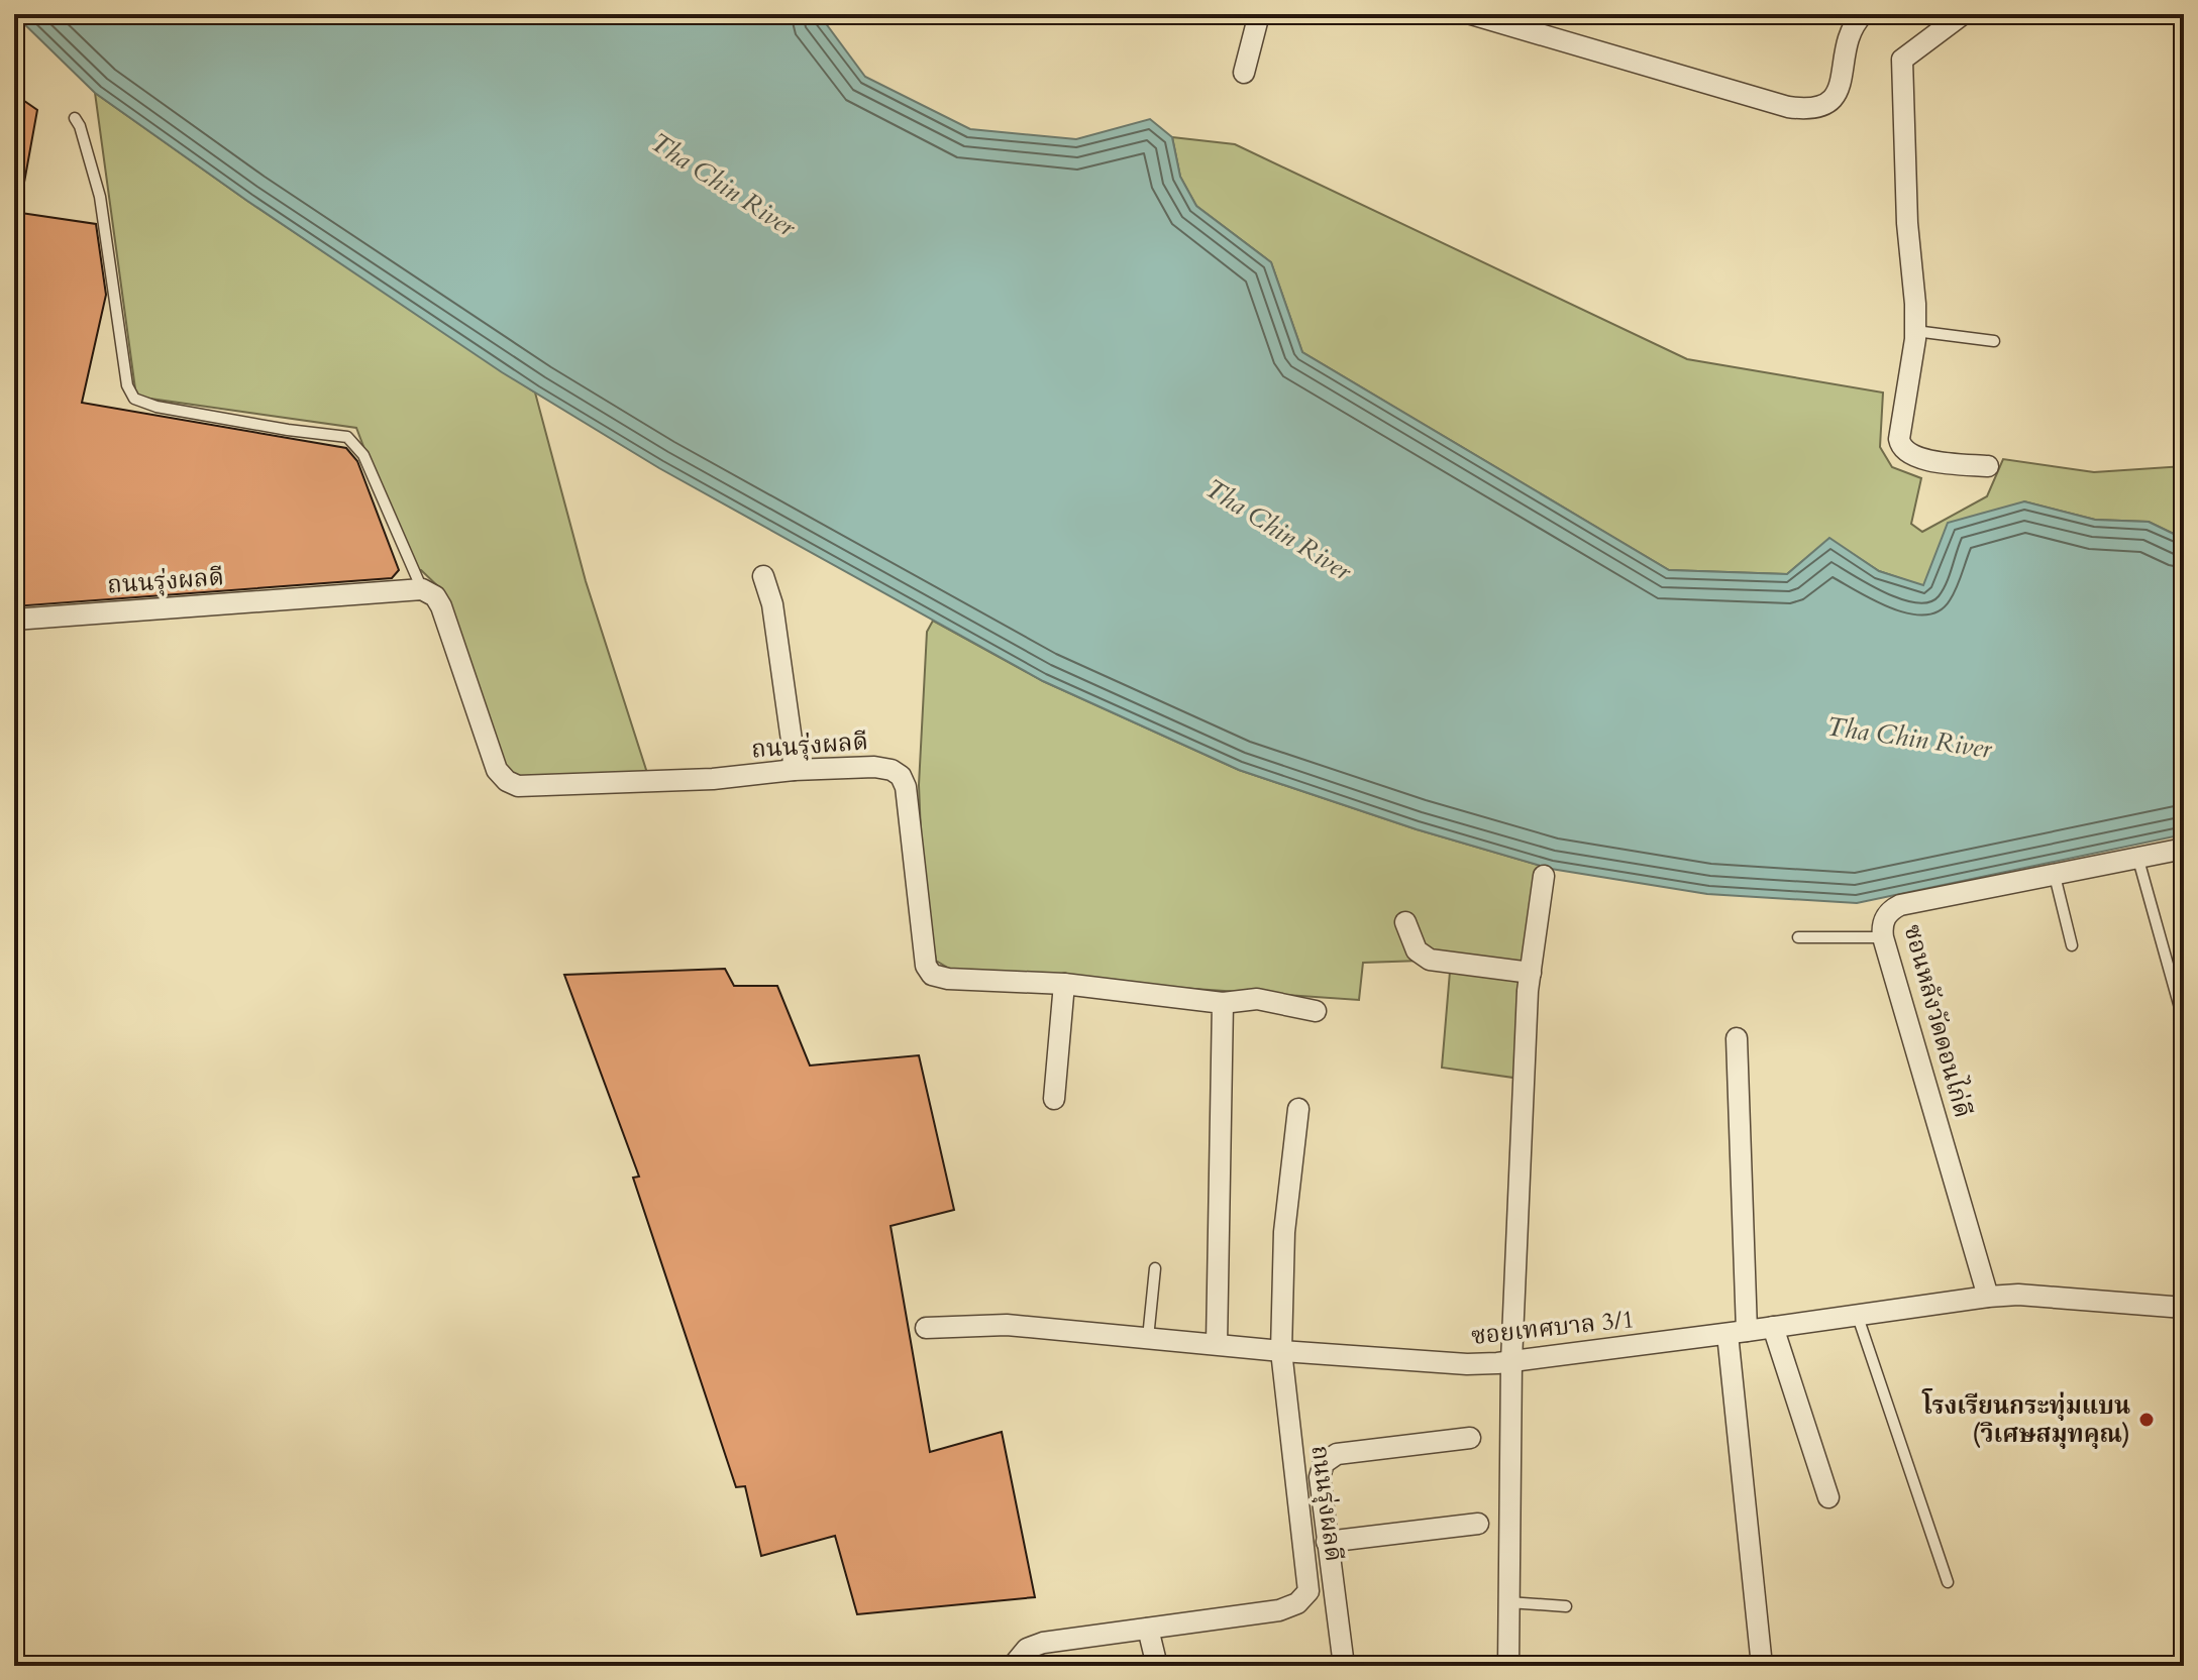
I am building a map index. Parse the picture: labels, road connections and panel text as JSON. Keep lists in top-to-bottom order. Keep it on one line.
{"streets":{"street":["ถนนรุ่งผลดี","ซอนหลังวัดดอนไก่ดี","ซอยเทศบาล 3/1"]},"crossings":[["ถนนรุ่งผลดี","ซอยเทศบาล 3/1"],["ซอนหลังวัดดอนไก่ดี","ซอยเทศบาล 3/1"]],"water":["Tha Chin River"],"places":["โรงเรียนกระทุ่มแบน (วิเศษสมุทคุณ)"]}
